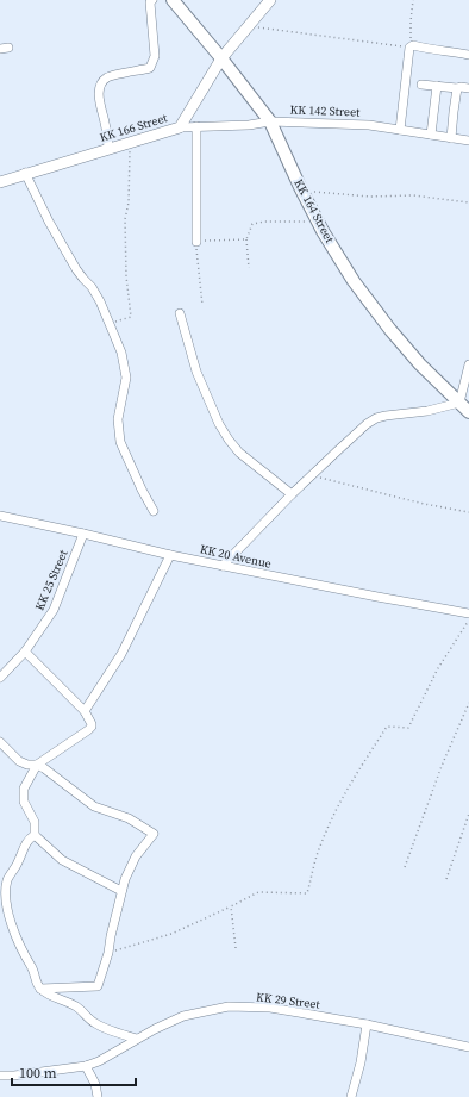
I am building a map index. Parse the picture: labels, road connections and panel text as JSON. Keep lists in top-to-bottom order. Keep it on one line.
{"streets":{"main road":["KK 164 Street"],"street":["KK 142 Street","KK 166 Street","KK 20 Avenue","KK 25 Street","KK 29 Street"]},"crossings":[["KK 142 Street","KK 166 Street"],["KK 142 Street","KK 164 Street"],["KK 166 Street","KK 164 Street"],["KK 20 Avenue","KK 25 Street"]],"scale_bar":"100 m"}
